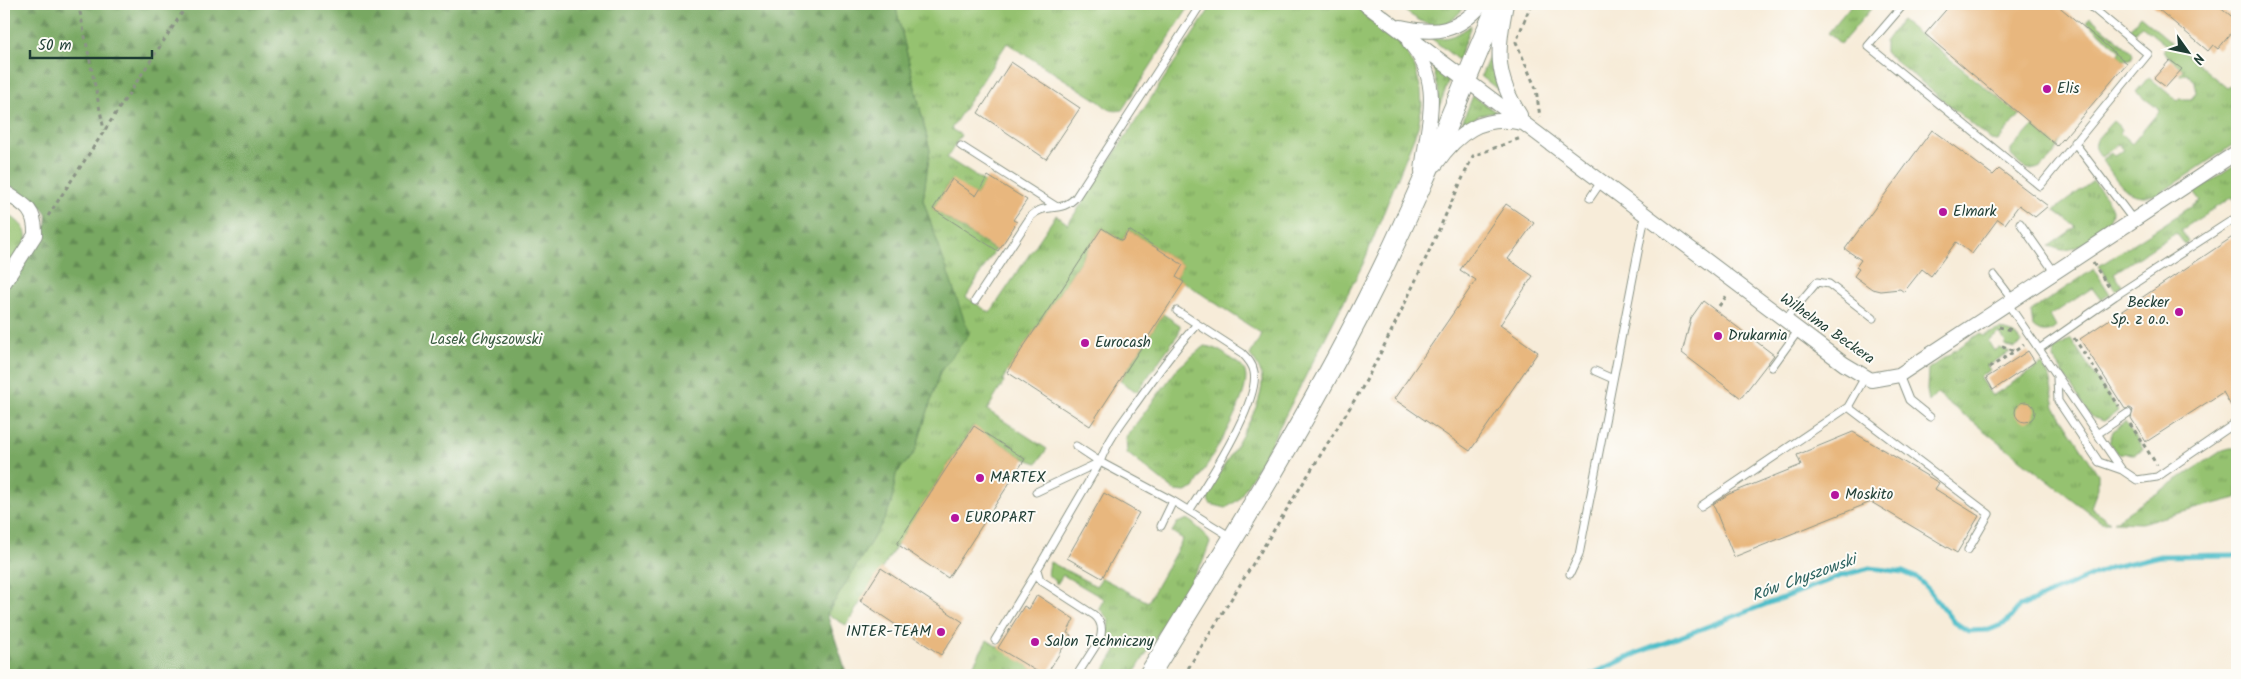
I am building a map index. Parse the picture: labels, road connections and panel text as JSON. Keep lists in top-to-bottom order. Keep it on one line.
{"streets":{"street":["Wilhelma Beckera"]},"water":["Rów Chyszowski"],"parks":["Lasek Chyszowski"],"places":["Elis","Elmark","Becker Sp. z o.o.","Drukarnia","Eurocash","MARTEX","Moskito","EUROPART","INTER-TEAM","Salon Techniczny"],"scale_bar":"50 m","north":"bottom right"}
